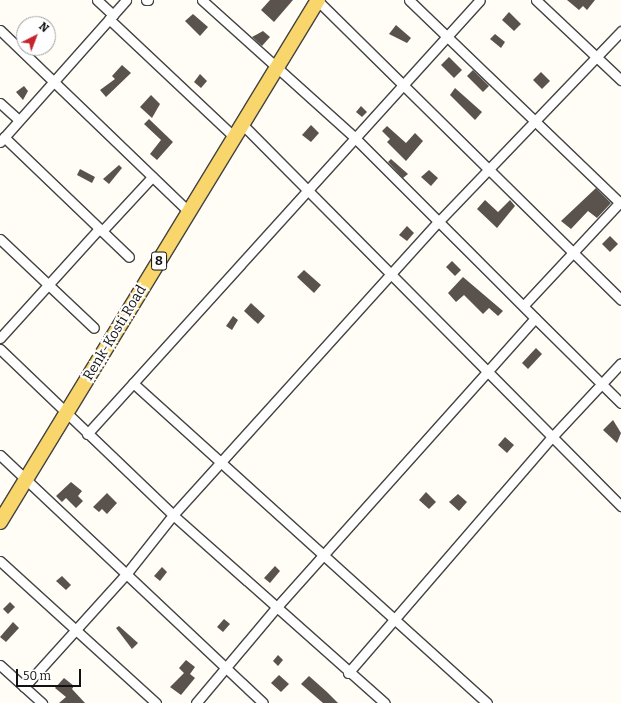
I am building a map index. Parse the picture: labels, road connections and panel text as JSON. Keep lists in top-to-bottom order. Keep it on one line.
{"streets":{"main road":["8","Renk-Kosti Road"]},"scale_bar":"50 m","north":"top right"}
